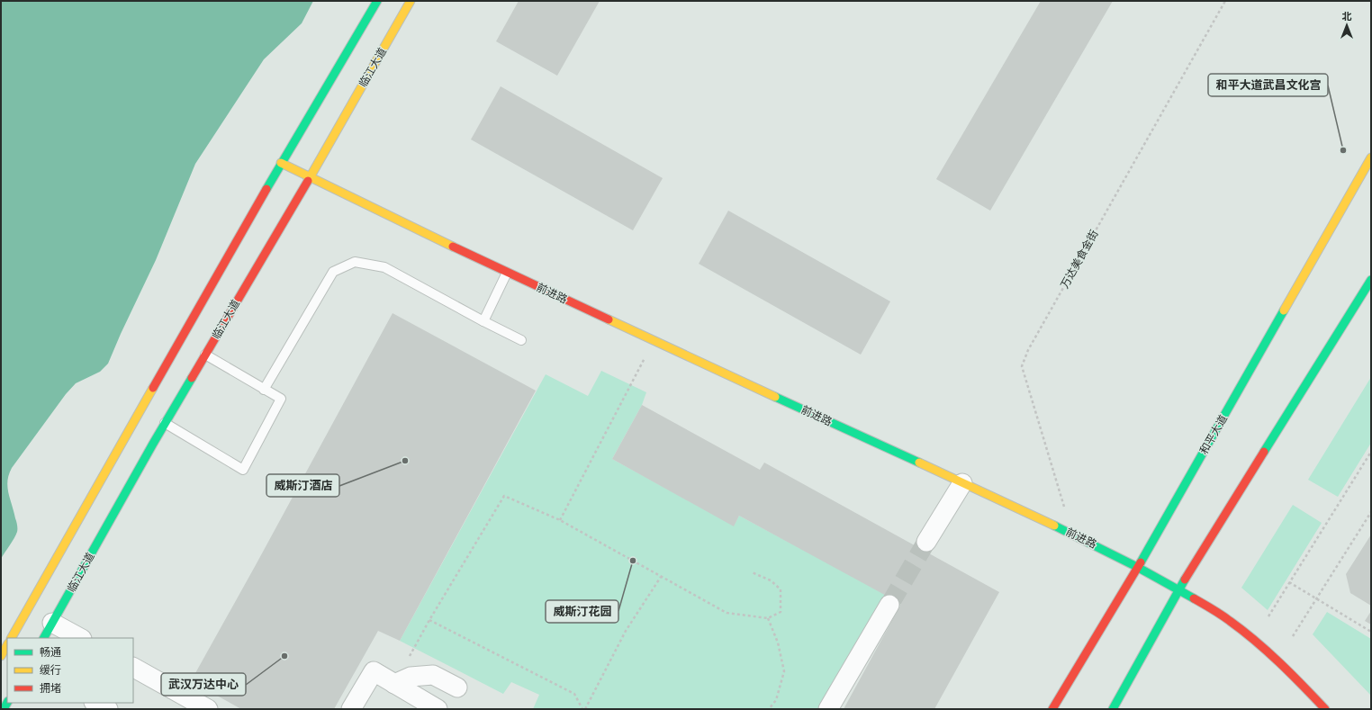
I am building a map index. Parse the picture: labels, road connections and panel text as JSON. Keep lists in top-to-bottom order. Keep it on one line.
{"streets":{"main road":["临江大道","前进路","和平大道"],"path":["万达美食金街"]},"crossings":[["临江大道","前进路"],["万达美食金街","前进路"],["前进路","和平大道"]],"places":["和平大道武昌文化宫","威斯汀酒店","威斯汀花园","武汉万达中心"],"legend":["畅通","缓行","拥堵"],"north":"top"}
